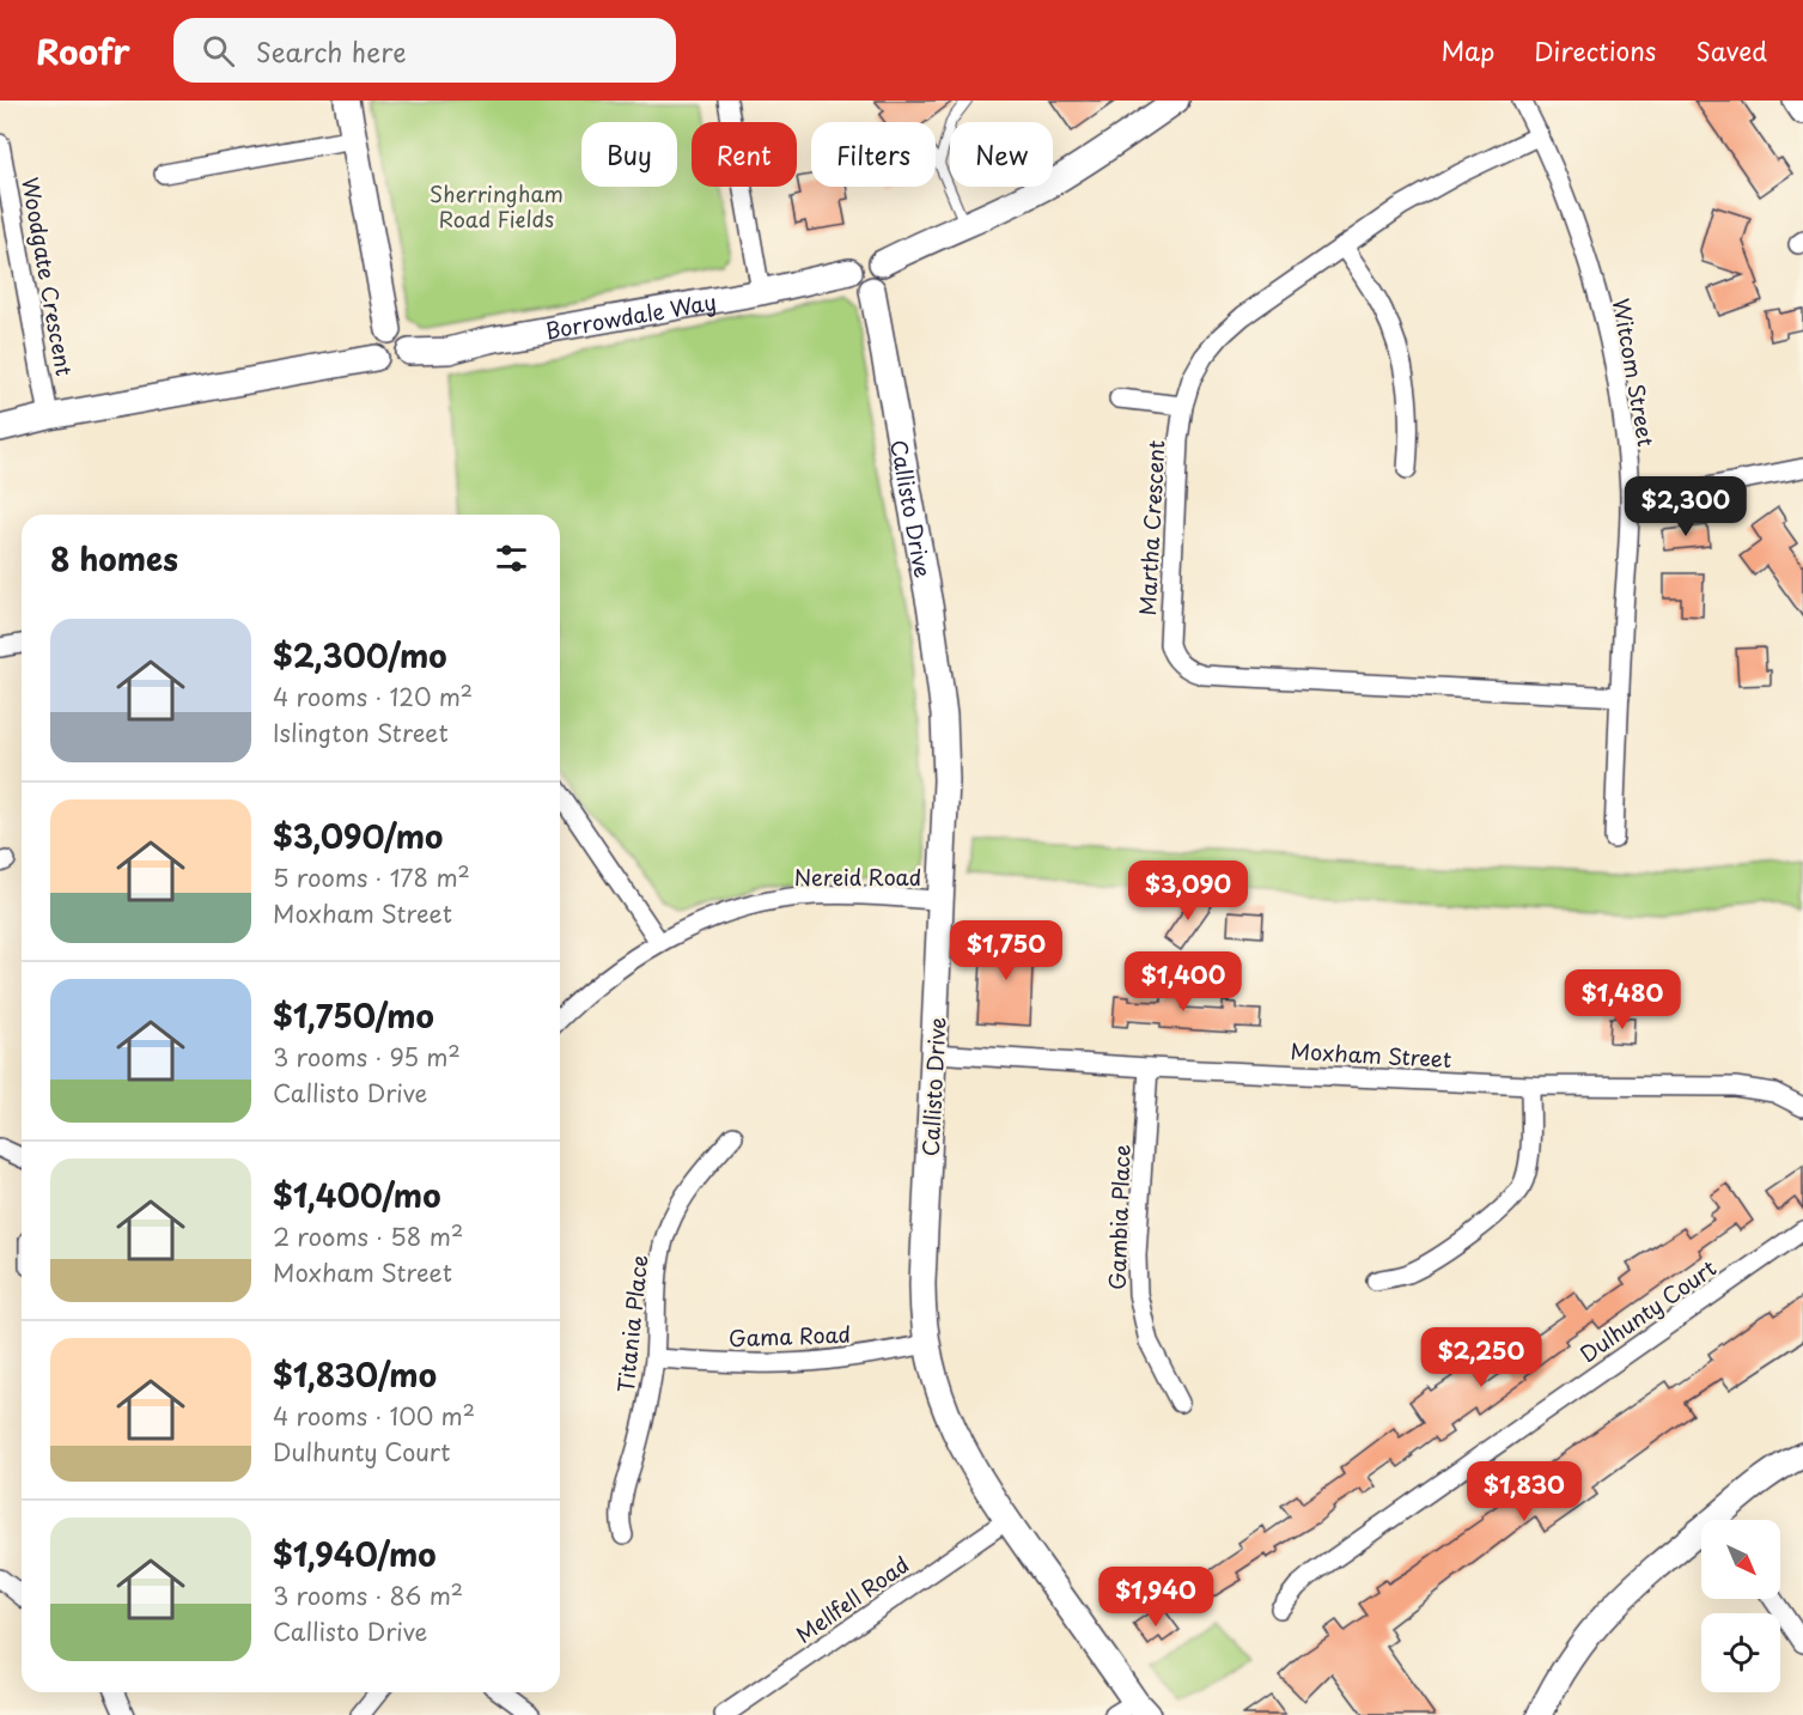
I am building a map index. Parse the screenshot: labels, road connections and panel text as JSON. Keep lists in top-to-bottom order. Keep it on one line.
{"streets":{"street":["Woodgate Crescent","Borrowdale Way","Witcom Street","Callisto Drive","Martha Crescent","Nereid Road","Moxham Street","Gambia Place","Dulhunty Court","Titania Place","Gama Road","Mellfell Road"]},"crossings":[["Woodgate Crescent","Borrowdale Way"],["Borrowdale Way","Callisto Drive"],["Witcom Street","Martha Crescent"],["Callisto Drive","Nereid Road"],["Callisto Drive","Moxham Street"],["Callisto Drive","Gama Road"],["Callisto Drive","Mellfell Road"],["Moxham Street","Gambia Place"],["Titania Place","Gama Road"]],"parks":["Sherringham Road Fields"],"north":"bottom right","page":{"header":"Roofr","search":"Search here","nav":["Map","Directions","Saved"],"chip":["Buy","Rent","Filters","New"],"price":["$2,300","$3,090","$1,750","$1,400","$1,480","$2,250","$1,830","$1,940"],"heading":"8 homes","list":[{"name":"$2,300/mo","note":"4 rooms · 120 m² · Islington Street"},{"name":"$3,090/mo","note":"5 rooms · 178 m² · Moxham Street"},{"name":"$1,750/mo","note":"3 rooms · 95 m² · Callisto Drive"},{"name":"$1,400/mo","note":"2 rooms · 58 m² · Moxham Street"},{"name":"$1,830/mo","note":"4 rooms · 100 m² · Dulhunty Court"},{"name":"$1,940/mo","note":"3 rooms · 86 m² · Callisto Drive"}]}}
